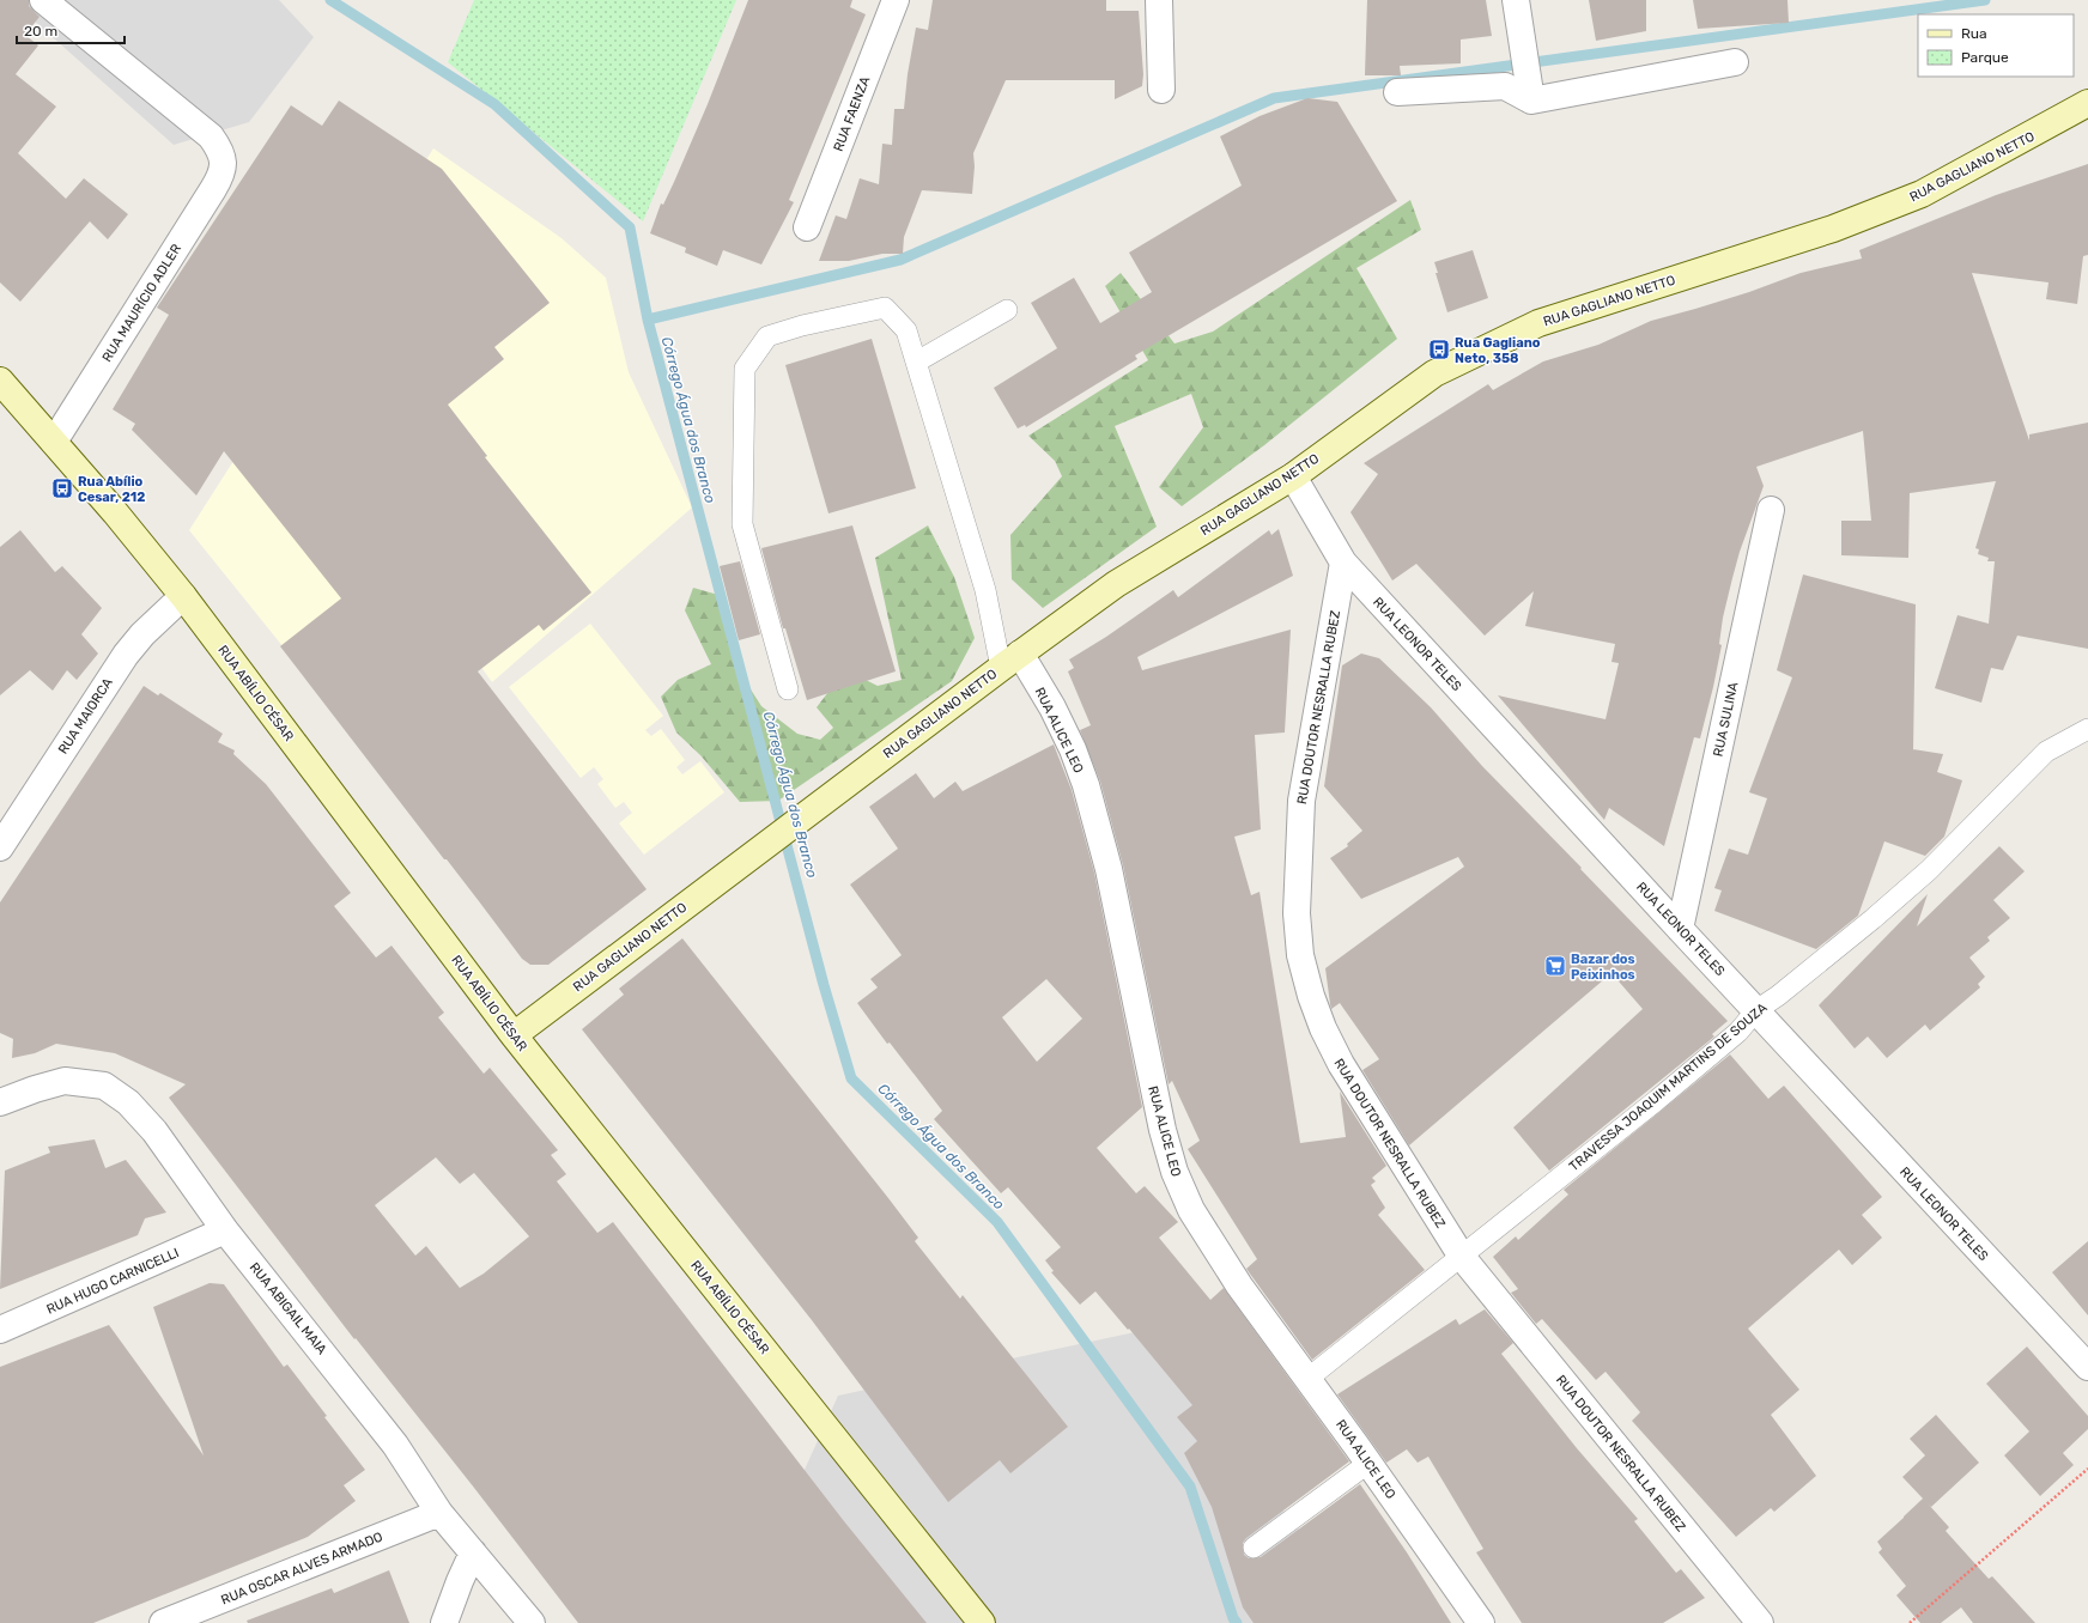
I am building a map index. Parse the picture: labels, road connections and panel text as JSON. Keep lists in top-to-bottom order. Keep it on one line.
{"streets":{"street":["RUA FAENZA","RUA GAGLIANO NETTO","RUA MAURÍCIO ADLER","RUA LEONOR TELES","RUA ABÍLIO CÉSAR","RUA DOUTOR NESRALLA RUBEZ","RUA MAIORCA","RUA SULINA","RUA ALICE LEO","RUA HUGO CARNICELLI","RUA ABIGAIL MAIA","RUA OSCAR ALVES ARMADO"],"lane":["TRAVESSA JOAQUIM MARTINS DE SOUZA"]},"crossings":[["RUA GAGLIANO NETTO","RUA LEONOR TELES"],["RUA GAGLIANO NETTO","RUA ABÍLIO CÉSAR"],["RUA GAGLIANO NETTO","RUA ALICE LEO"],["RUA MAURÍCIO ADLER","RUA ABÍLIO CÉSAR"],["RUA LEONOR TELES","RUA DOUTOR NESRALLA RUBEZ"],["RUA LEONOR TELES","RUA SULINA"],["RUA LEONOR TELES","TRAVESSA JOAQUIM MARTINS DE SOUZA"],["RUA ABÍLIO CÉSAR","RUA MAIORCA"],["RUA DOUTOR NESRALLA RUBEZ","TRAVESSA JOAQUIM MARTINS DE SOUZA"],["RUA ALICE LEO","TRAVESSA JOAQUIM MARTINS DE SOUZA"],["RUA HUGO CARNICELLI","RUA ABIGAIL MAIA"],["RUA ABIGAIL MAIA","RUA OSCAR ALVES ARMADO"]],"water":["Córrego Água dos Branco"],"places":{"bus stop":["Rua Gagliano Neto, 358","Rua Abílio Cesar, 212"],"supermarket":["Bazar dos Peixinhos"]},"legend":["Rua","Parque"],"scale_bar":"20 m"}
